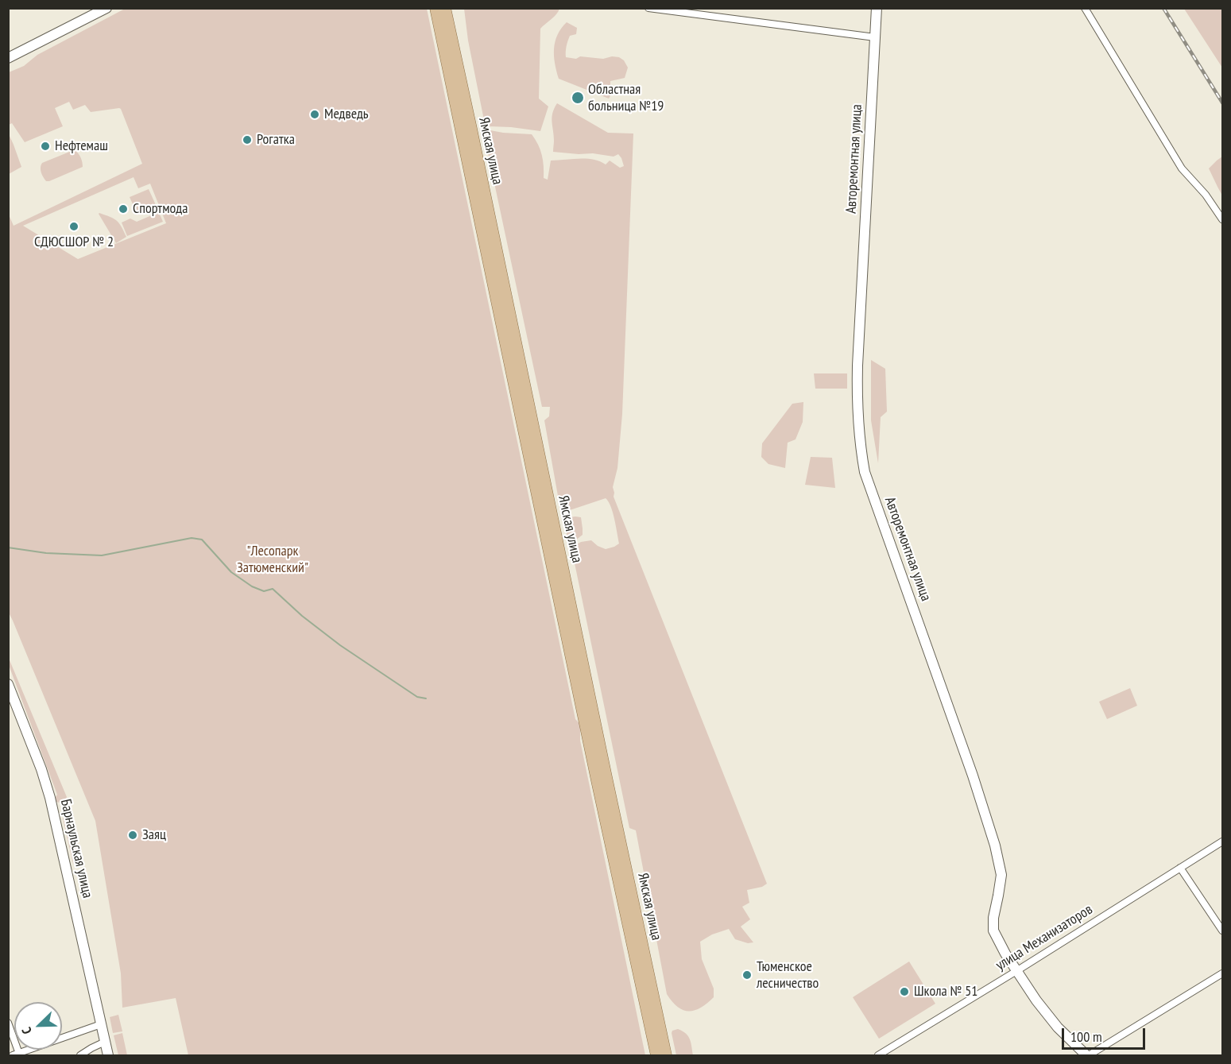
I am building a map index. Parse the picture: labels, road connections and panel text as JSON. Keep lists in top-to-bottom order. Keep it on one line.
{"streets":{"main road":["Ямская улица"],"street":["Авторемонтная улица","Барнаульская улица","улица Механизаторов"]},"crossings":[["Авторемонтная улица","улица Механизаторов"]],"parks":["\"Лесопарк Затюменский\""],"places":["Областная больница №19","Медведь","Рогатка","Нефтемаш","Спортмода","СДЮСШОР № 2","Заяц","Тюменское лесничество","Школа № 51"],"scale_bar":"100 m","north":"bottom left"}
